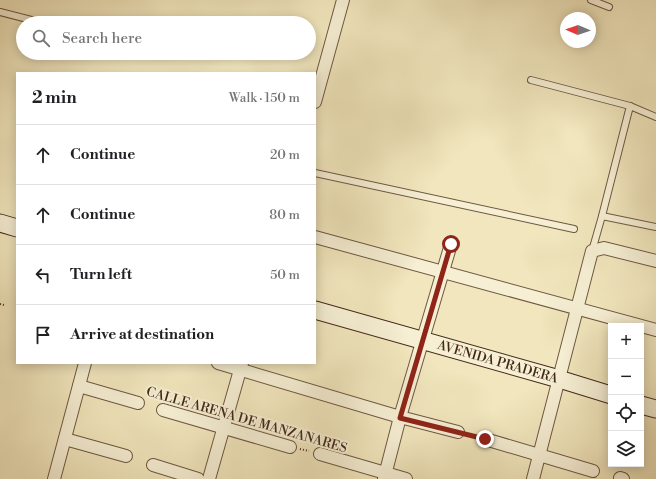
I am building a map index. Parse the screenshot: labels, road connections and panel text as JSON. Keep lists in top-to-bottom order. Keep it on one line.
{"streets":{"street":["AVENIDA PRADERA","CALLE ARENA DE MANZANARES"]},"north":"left","page":{"search":"Search here","heading":["2 min","Walk · 150 m"],"list":[["Continue","20 m"],["Continue","80 m"],["Turn left","50 m"],"Arrive at destination"],"map_buttons":["+","−"]}}
